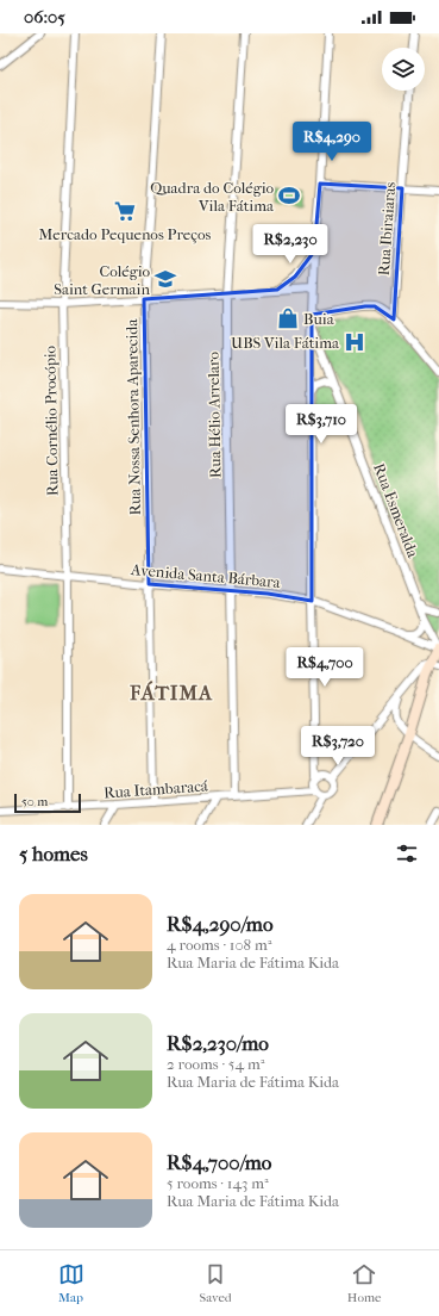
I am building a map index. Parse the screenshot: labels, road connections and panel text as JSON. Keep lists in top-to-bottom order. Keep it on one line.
{"streets":{"street":["Rua Ibiraiaras","Rua Hélio Arrelaro","Rua Nossa Senhora Aparecida","Rua Cornélio Procópio","Rua Esmeralda","Avenida Santa Bárbara","Rua Itambaracá"]},"crossings":[["Rua Hélio Arrelaro","Avenida Santa Bárbara"],["Rua Hélio Arrelaro","Rua Itambaracá"],["Rua Nossa Senhora Aparecida","Avenida Santa Bárbara"],["Rua Nossa Senhora Aparecida","Rua Itambaracá"],["Rua Cornélio Procópio","Avenida Santa Bárbara"],["Rua Cornélio Procópio","Rua Itambaracá"],["Rua Esmeralda","Avenida Santa Bárbara"]],"districts":["FÁTIMA"],"places":{"sports":["Quadra do Colégio Vila Fátima"],"supermarket":["Mercado Pequenos Preços"],"school or university":["Colégio Saint Germain"],"shop":["Buia"],"hospital":["UBS Vila Fátima"]},"scale_bar":"50 m","page":{"status":"06:05","price":["R$4,290","R$2,230","R$3,710","R$4,700","R$3,720"],"scale":"50 m","heading":"5 homes","list":[{"name":"R$4,290/mo","note":"4 rooms · 108 m² · Rua Maria de Fátima Kida"},{"name":"R$2,230/mo","note":"2 rooms · 54 m² · Rua Maria de Fátima Kida"},{"name":"R$4,700/mo","note":"5 rooms · 143 m² · Rua Maria de Fátima Kida"}],"tabs":["Map","Saved","Home"]}}
